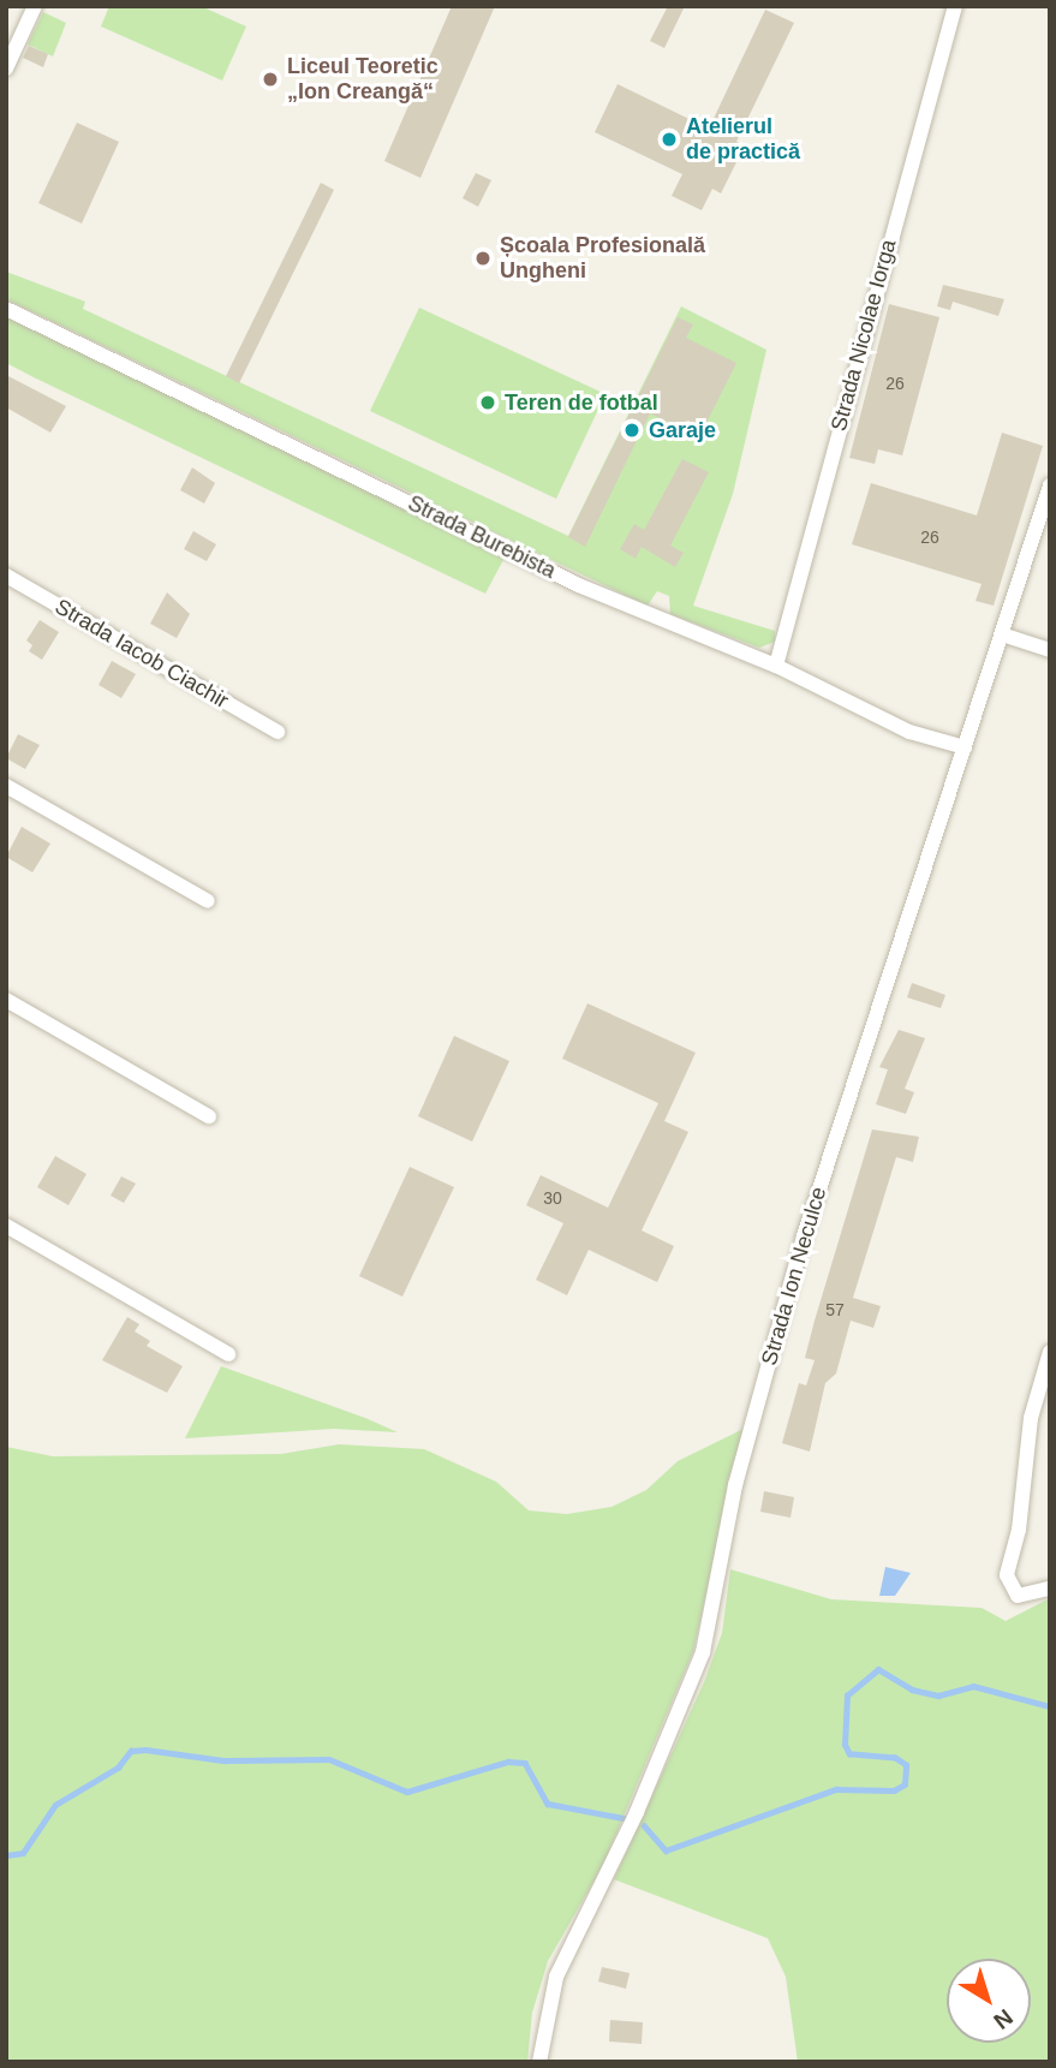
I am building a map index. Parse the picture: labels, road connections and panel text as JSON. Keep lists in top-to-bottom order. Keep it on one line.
{"streets":{"street":["Strada Nicolae Iorga","Strada Burebista","Strada Iacob Ciachir","Strada Ion Neculce"]},"crossings":[["Strada Nicolae Iorga","Strada Burebista"],["Strada Burebista","Strada Ion Neculce"]],"places":["Liceul Teoretic „Ion Creangă“","Atelierul de practică","Școala Profesională Ungheni","Teren de fotbal","Garaje"],"house_numbers":["26","26","30","57"],"north":"bottom right"}
